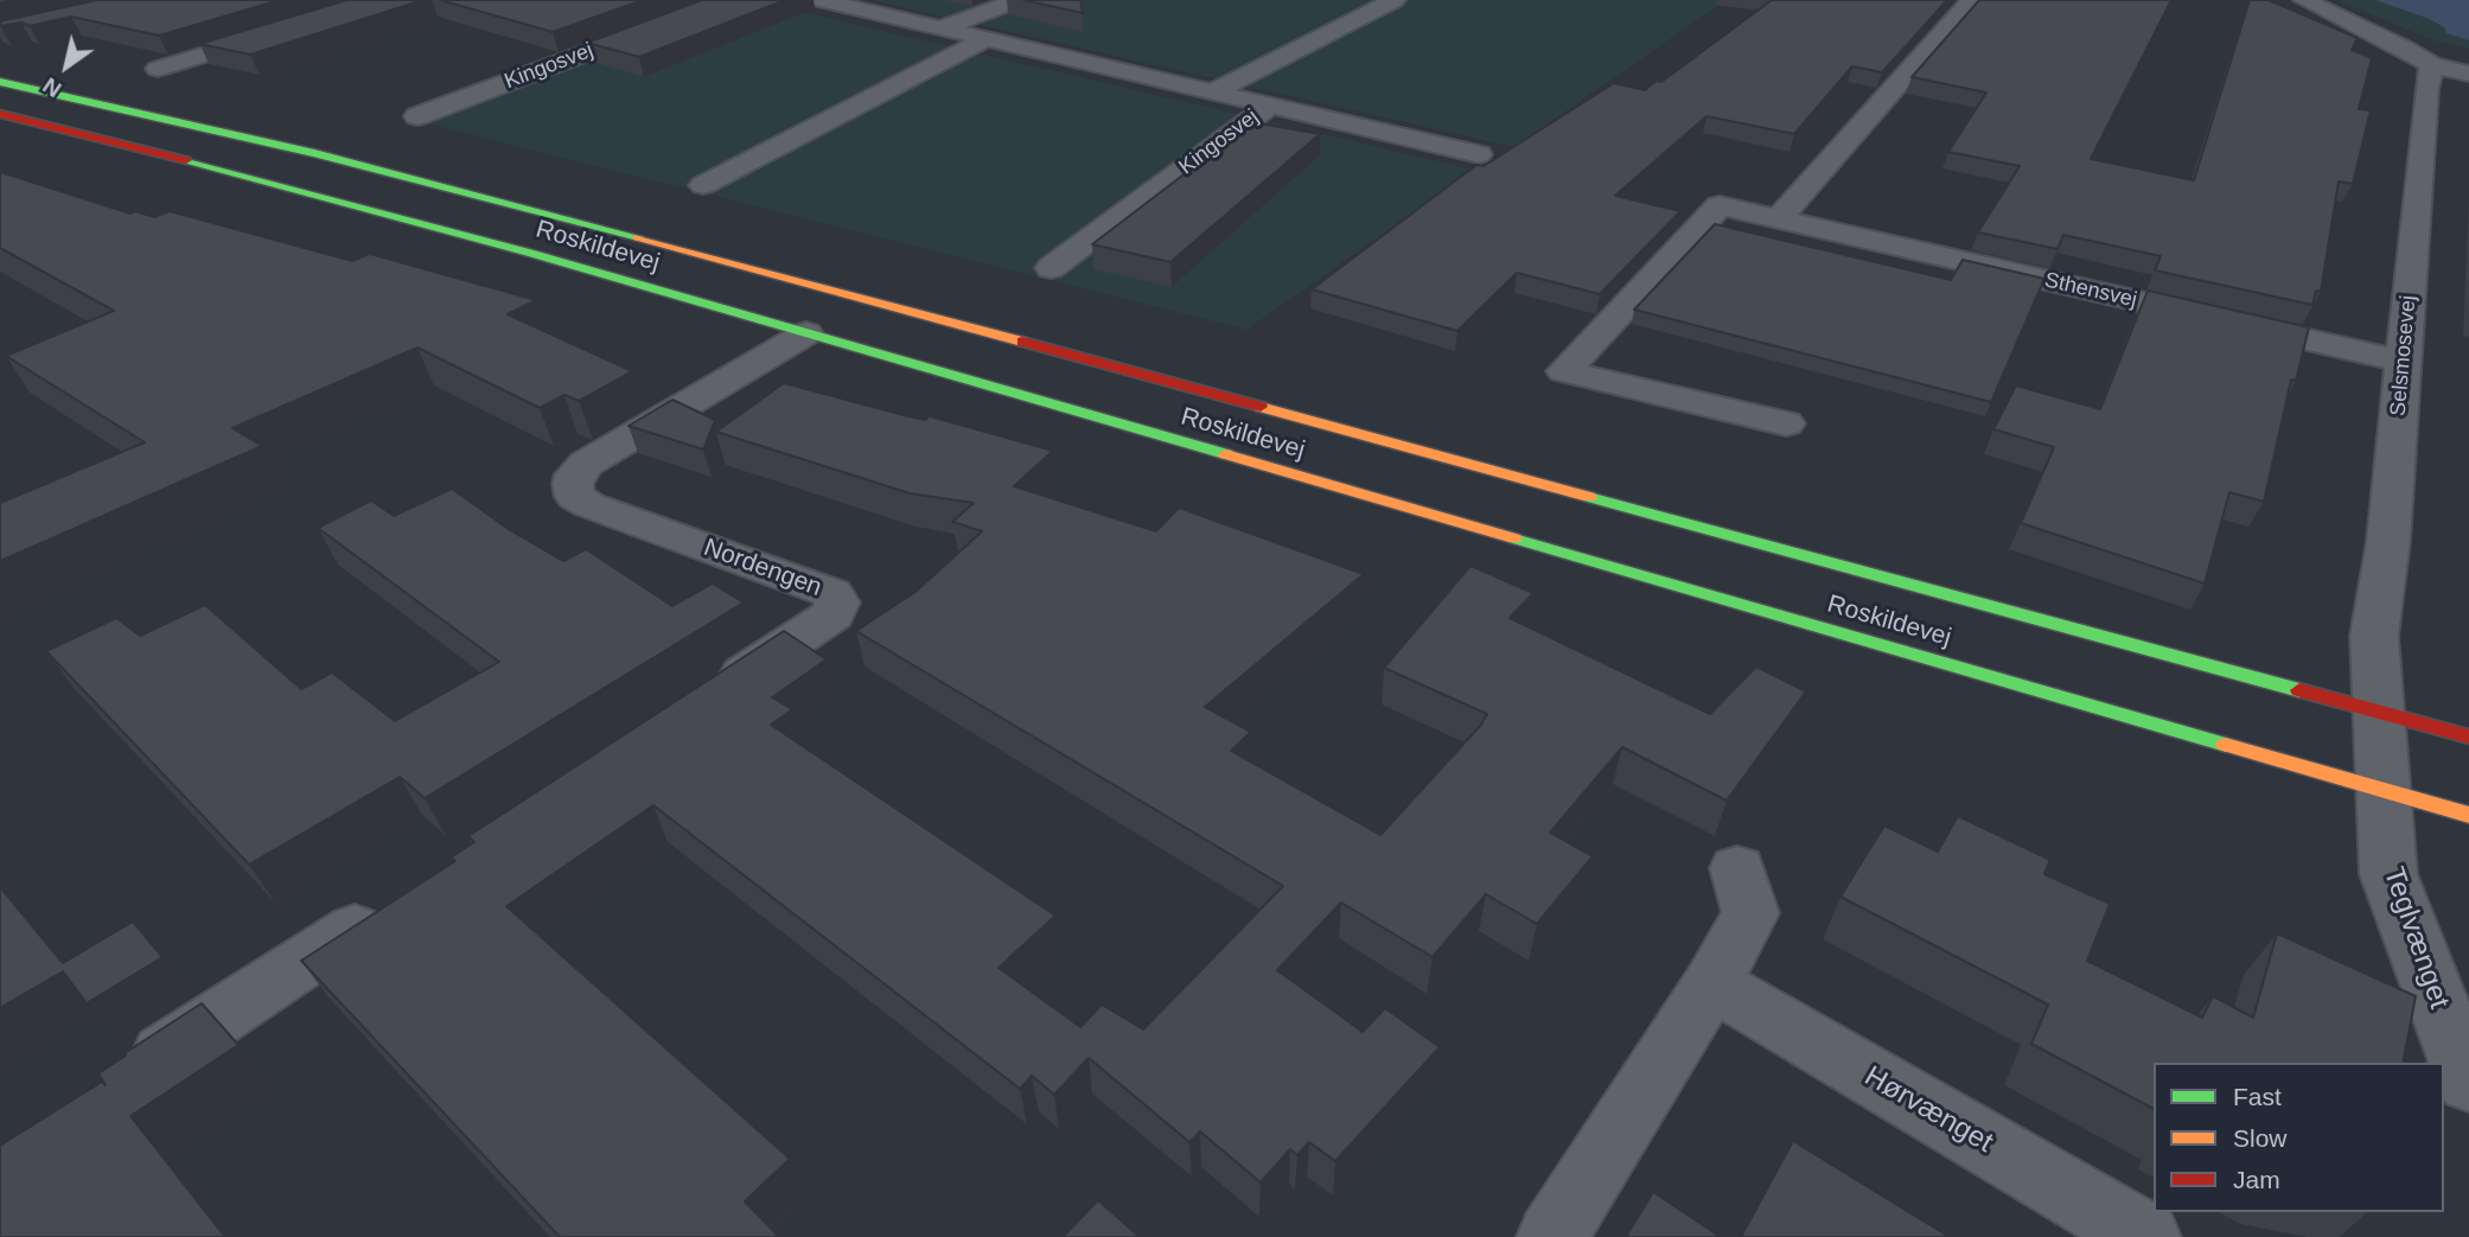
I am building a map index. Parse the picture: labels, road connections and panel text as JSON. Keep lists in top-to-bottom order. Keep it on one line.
{"streets":{"main road":["Roskildevej"],"street":["Kingosvej","Sthensvej","Selsmosevej","Nordengen","Teglvænget","Hørvænget"]},"crossings":[["Roskildevej","Selsmosevej"],["Roskildevej","Nordengen"],["Roskildevej","Teglvænget"],["Sthensvej","Selsmosevej"],["Selsmosevej","Teglvænget"]],"legend":["Fast","Slow","Jam"],"north":"bottom left"}
